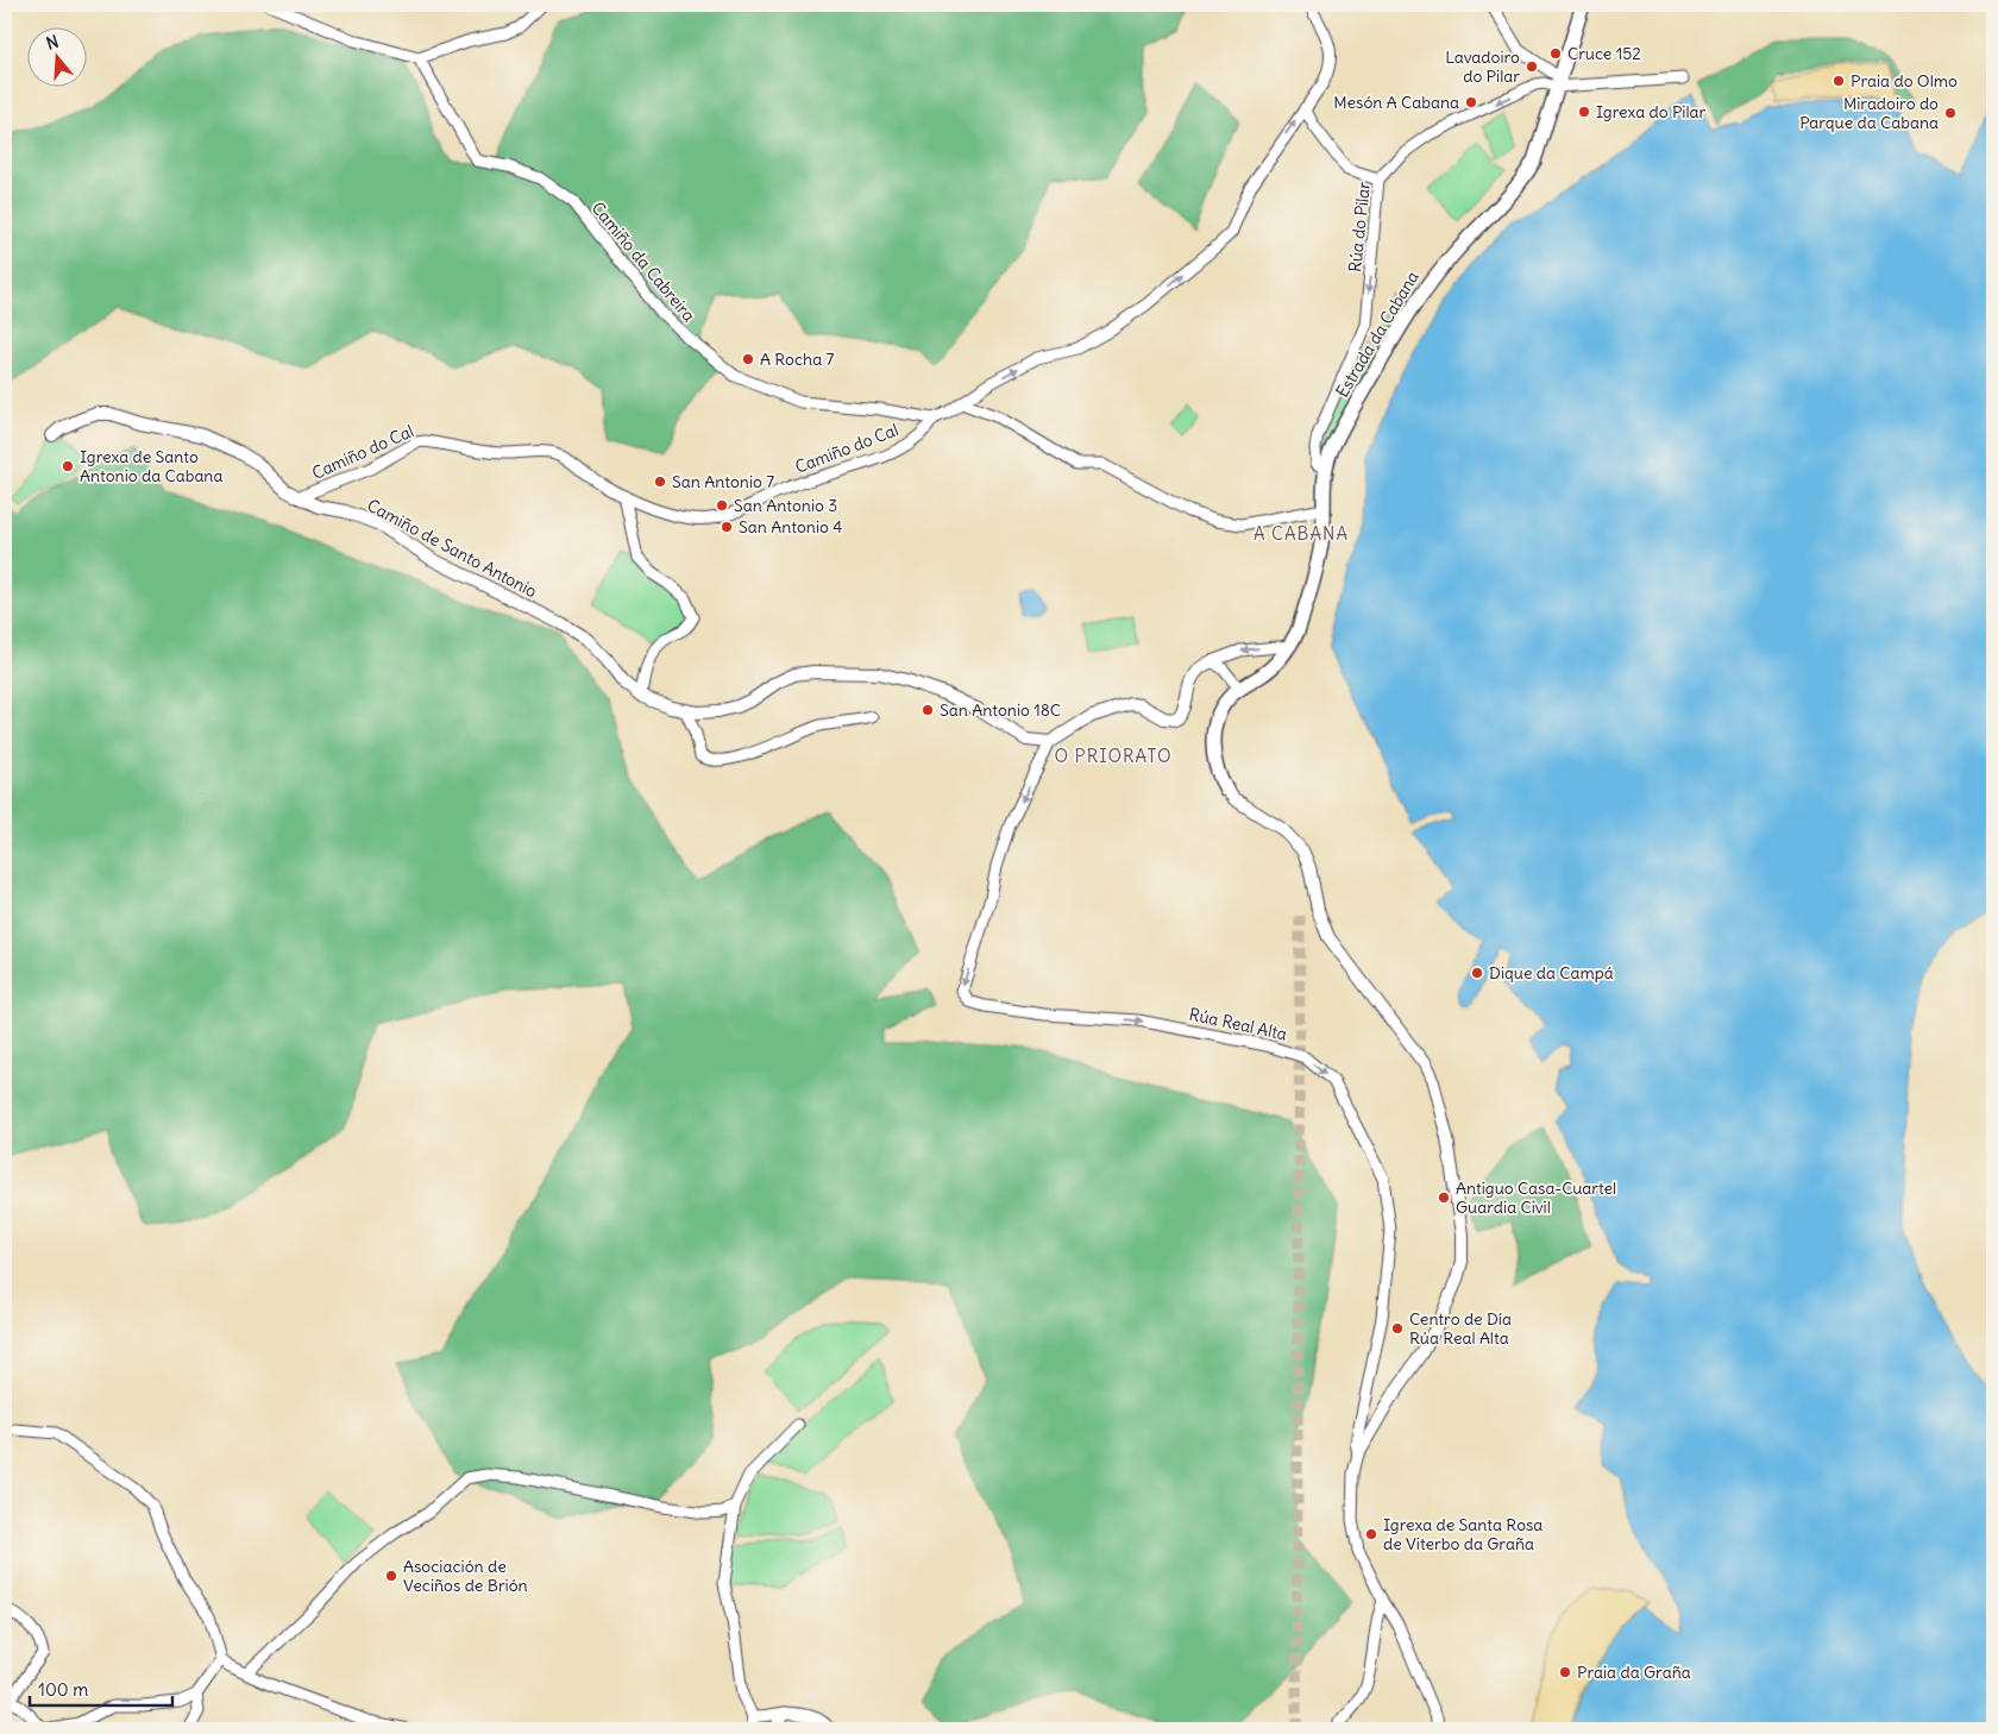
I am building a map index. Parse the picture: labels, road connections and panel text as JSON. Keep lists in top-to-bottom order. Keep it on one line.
{"streets":{"main road":["Estrada da Cabana"],"street":["Rúa do Pilar","Camiño da Cabreira","Camiño do Cal","Camiño de Santo Antonio","Rúa Real Alta"]},"crossings":[["Rúa do Pilar","Estrada da Cabana"],["Camiño da Cabreira","Camiño do Cal"],["Camiño do Cal","Camiño de Santo Antonio"],["Camiño de Santo Antonio","Rúa Real Alta"]],"one_way":["Rúa do Pilar"],"districts":["A CABANA","O PRIORATO"],"places":["Cruce 152","Lavadoiro do Pilar","Praia do Olmo","Mesón A Cabana","Igrexa do Pilar","Miradoiro do Parque da Cabana","A Rocha 7","Igrexa de Santo Antonio da Cabana","San Antonio 7","San Antonio 3","San Antonio 4","San Antonio 18C","Dique da Campá","Antiguo Casa-Cuartel Guardia Civil","Centro de Día Rúa Real Alta","Igrexa de Santa Rosa de Viterbo da Graña","Asociación de Veciños de Brión","Praia da Graña"],"scale_bar":"100 m","north":"top"}
